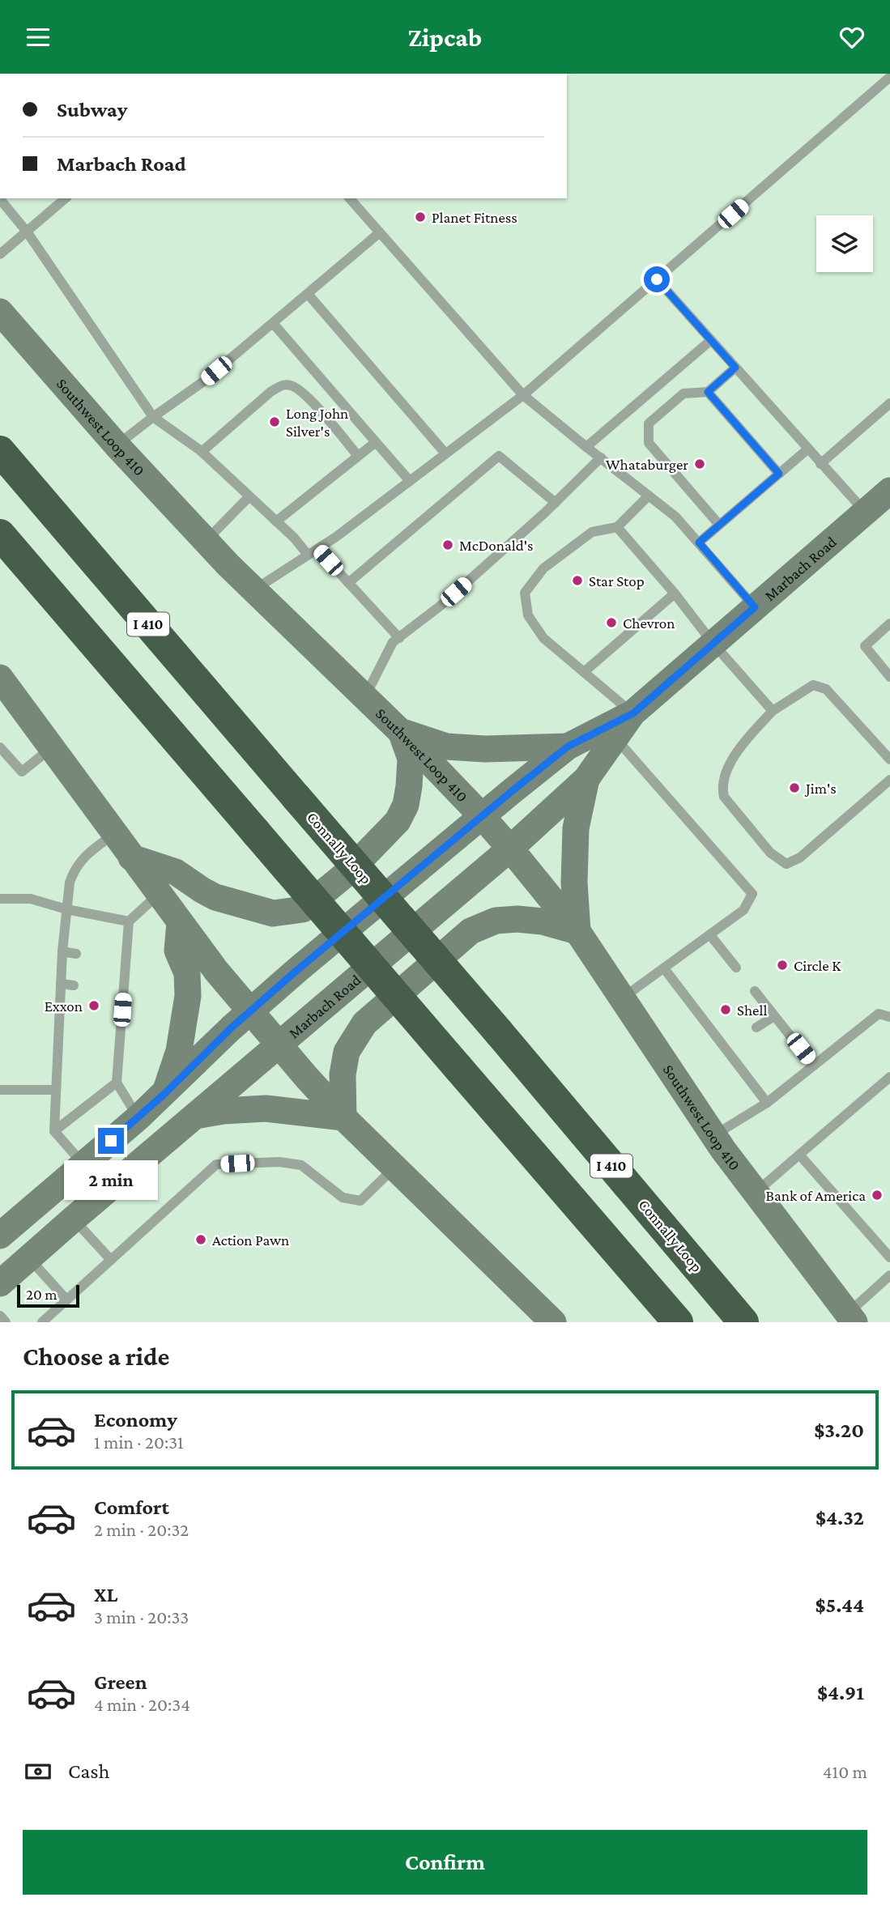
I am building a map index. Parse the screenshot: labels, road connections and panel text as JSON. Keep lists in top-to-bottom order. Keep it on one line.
{"streets":{"highway":["I 410","Connally Loop"],"main road":["Southwest Loop 410","Marbach Road"]},"crossings":[["Southwest Loop 410","Marbach Road"]],"places":["Planet Fitness","Long John Silver's","Whataburger","McDonald's","Star Stop","Chevron","Jim's","Circle K","Exxon","Shell","Bank of America","Action Pawn"],"scale_bar":"20 m","page":{"header":"Zipcab","banner":["Subway","Marbach Road"],"bubble":"2 min","scale":"20 m","heading":"Choose a ride","list":[{"name":"Economy","note":"1 min · 20:31","value":"$3.20"},{"name":"Comfort","note":"2 min · 20:32","value":"$4.32"},{"name":"XL","note":"3 min · 20:33","value":"$5.44"},{"name":"Green","note":"4 min · 20:34","value":"$4.91"}],"pay":["Cash","410 m"],"buttons":"Confirm"}}
